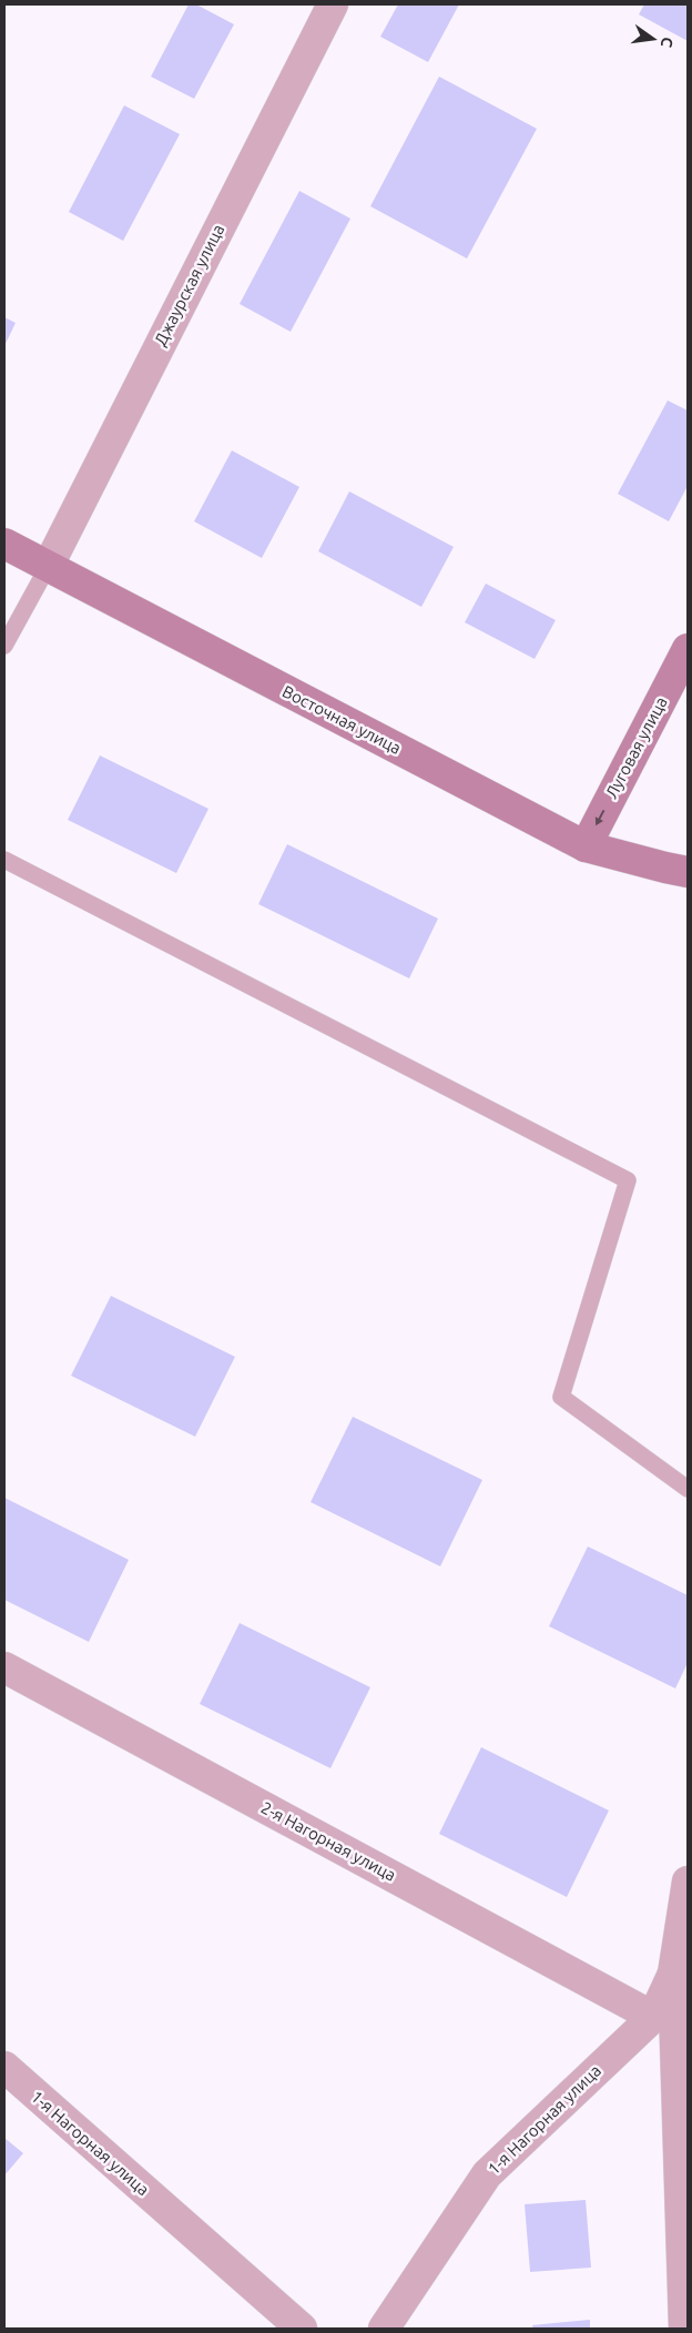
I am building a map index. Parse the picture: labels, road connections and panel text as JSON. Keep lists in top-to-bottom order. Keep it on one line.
{"streets":{"main road":["Восточная улица","Луговая улица"],"street":["Джаурская улица","2-я Нагорная улица","1-я Нагорная улица"]},"crossings":[["Джаурская улица","Восточная улица"],["Восточная улица","Луговая улица"],["2-я Нагорная улица","1-я Нагорная улица"]],"one_way":["Луговая улица"],"north":"right"}
